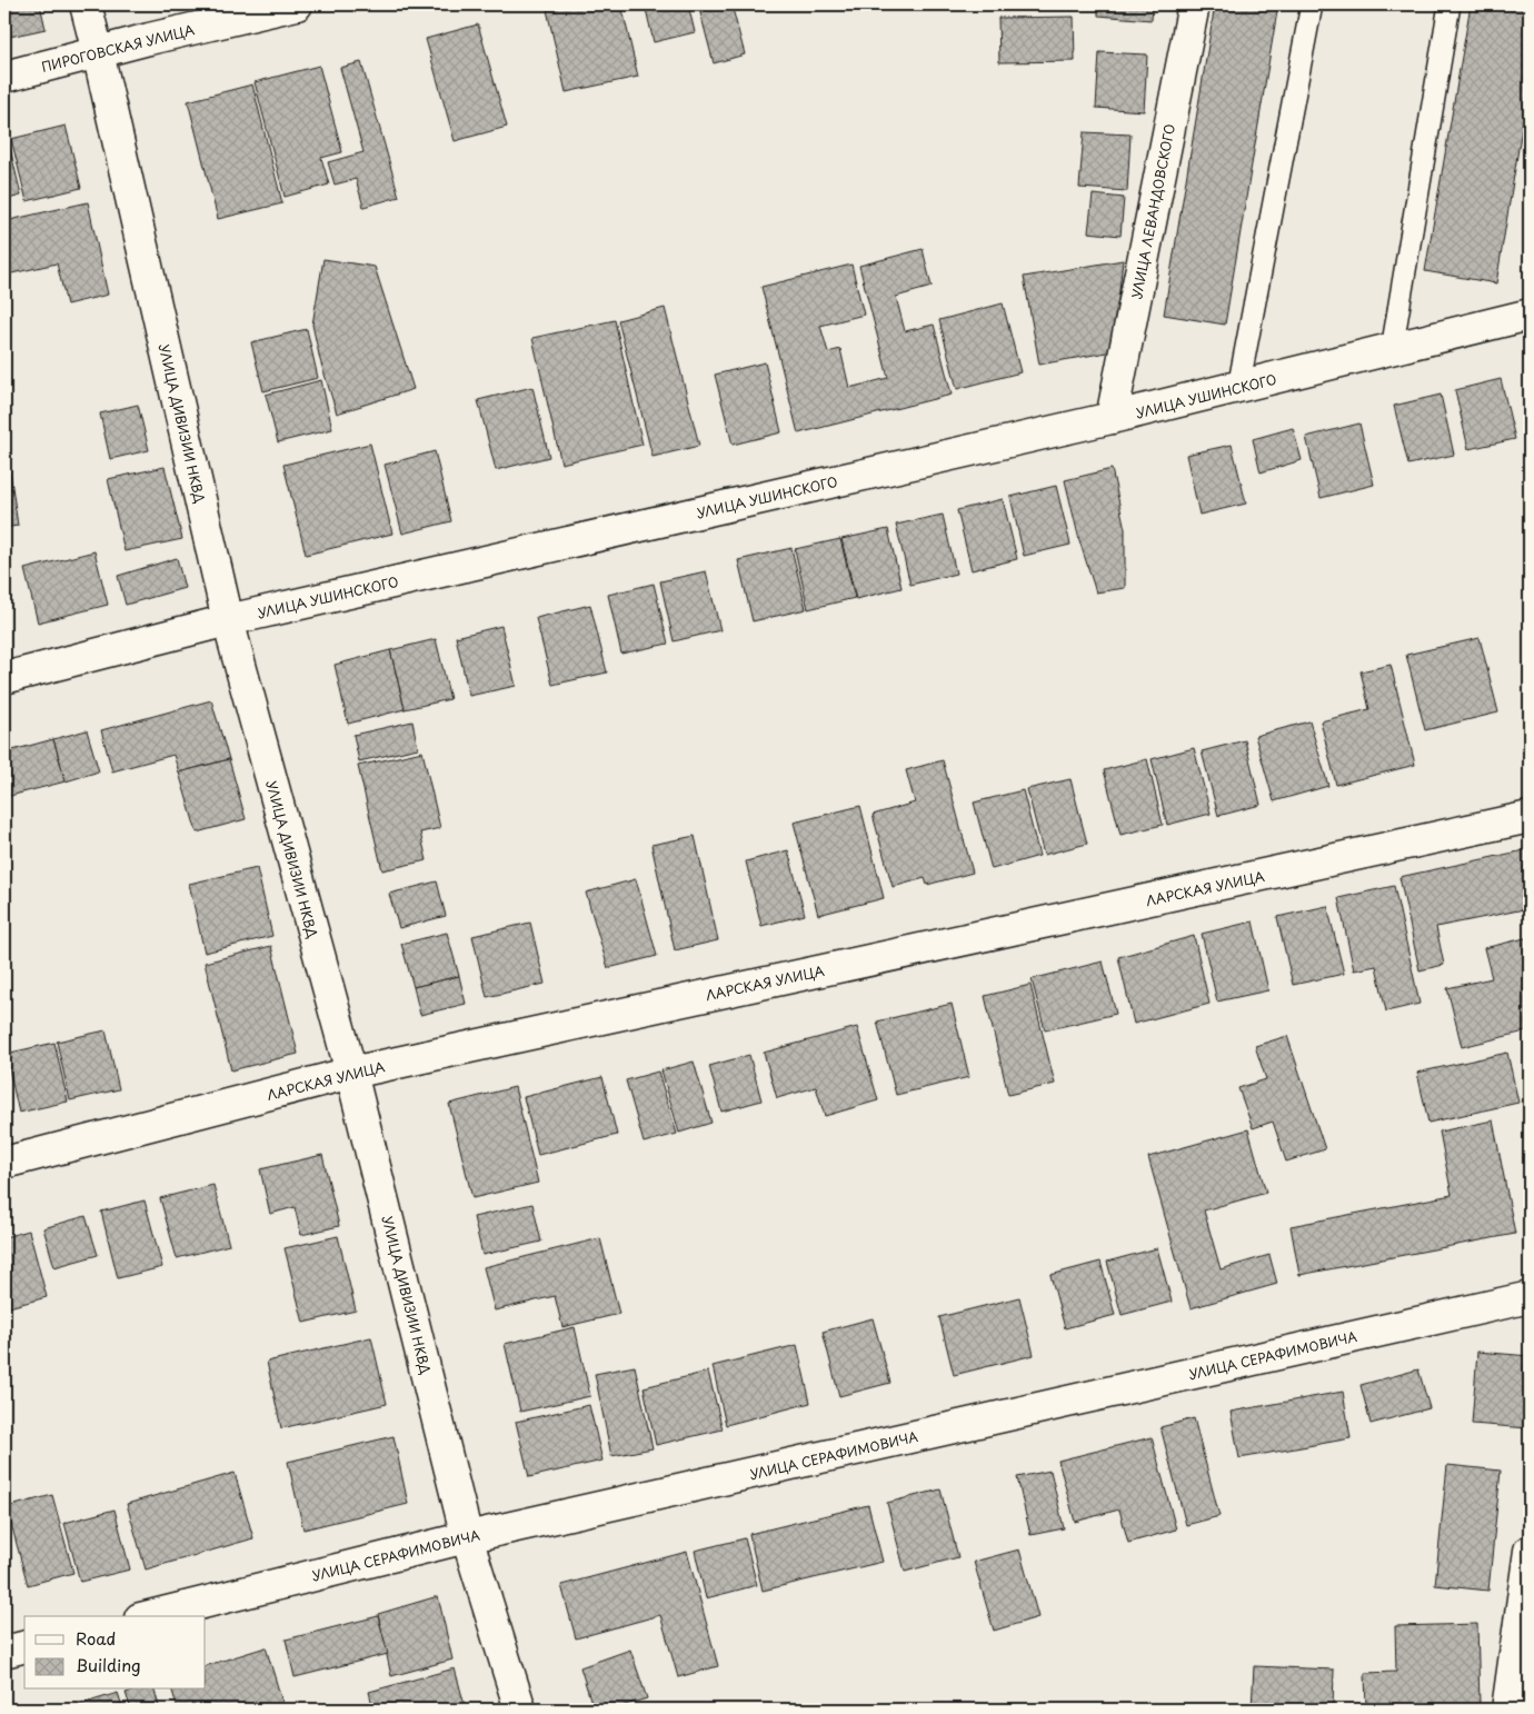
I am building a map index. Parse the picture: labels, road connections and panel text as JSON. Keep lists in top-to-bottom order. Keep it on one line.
{"streets":{"street":["ПИРОГОВСКАЯ УЛИЦА","УЛИЦА ЛЕВАНДОВСКОГО","УЛИЦА УШИНСКОГО","УЛИЦА ДИВИЗИИ НКВД","ЛАРСКАЯ УЛИЦА","УЛИЦА СЕРАФИМОВИЧА"]},"crossings":[["ПИРОГОВСКАЯ УЛИЦА","УЛИЦА ДИВИЗИИ НКВД"],["УЛИЦА ЛЕВАНДОВСКОГО","УЛИЦА УШИНСКОГО"],["УЛИЦА УШИНСКОГО","УЛИЦА ДИВИЗИИ НКВД"],["УЛИЦА ДИВИЗИИ НКВД","ЛАРСКАЯ УЛИЦА"],["УЛИЦА ДИВИЗИИ НКВД","УЛИЦА СЕРАФИМОВИЧА"]],"legend":["Road","Building"]}
